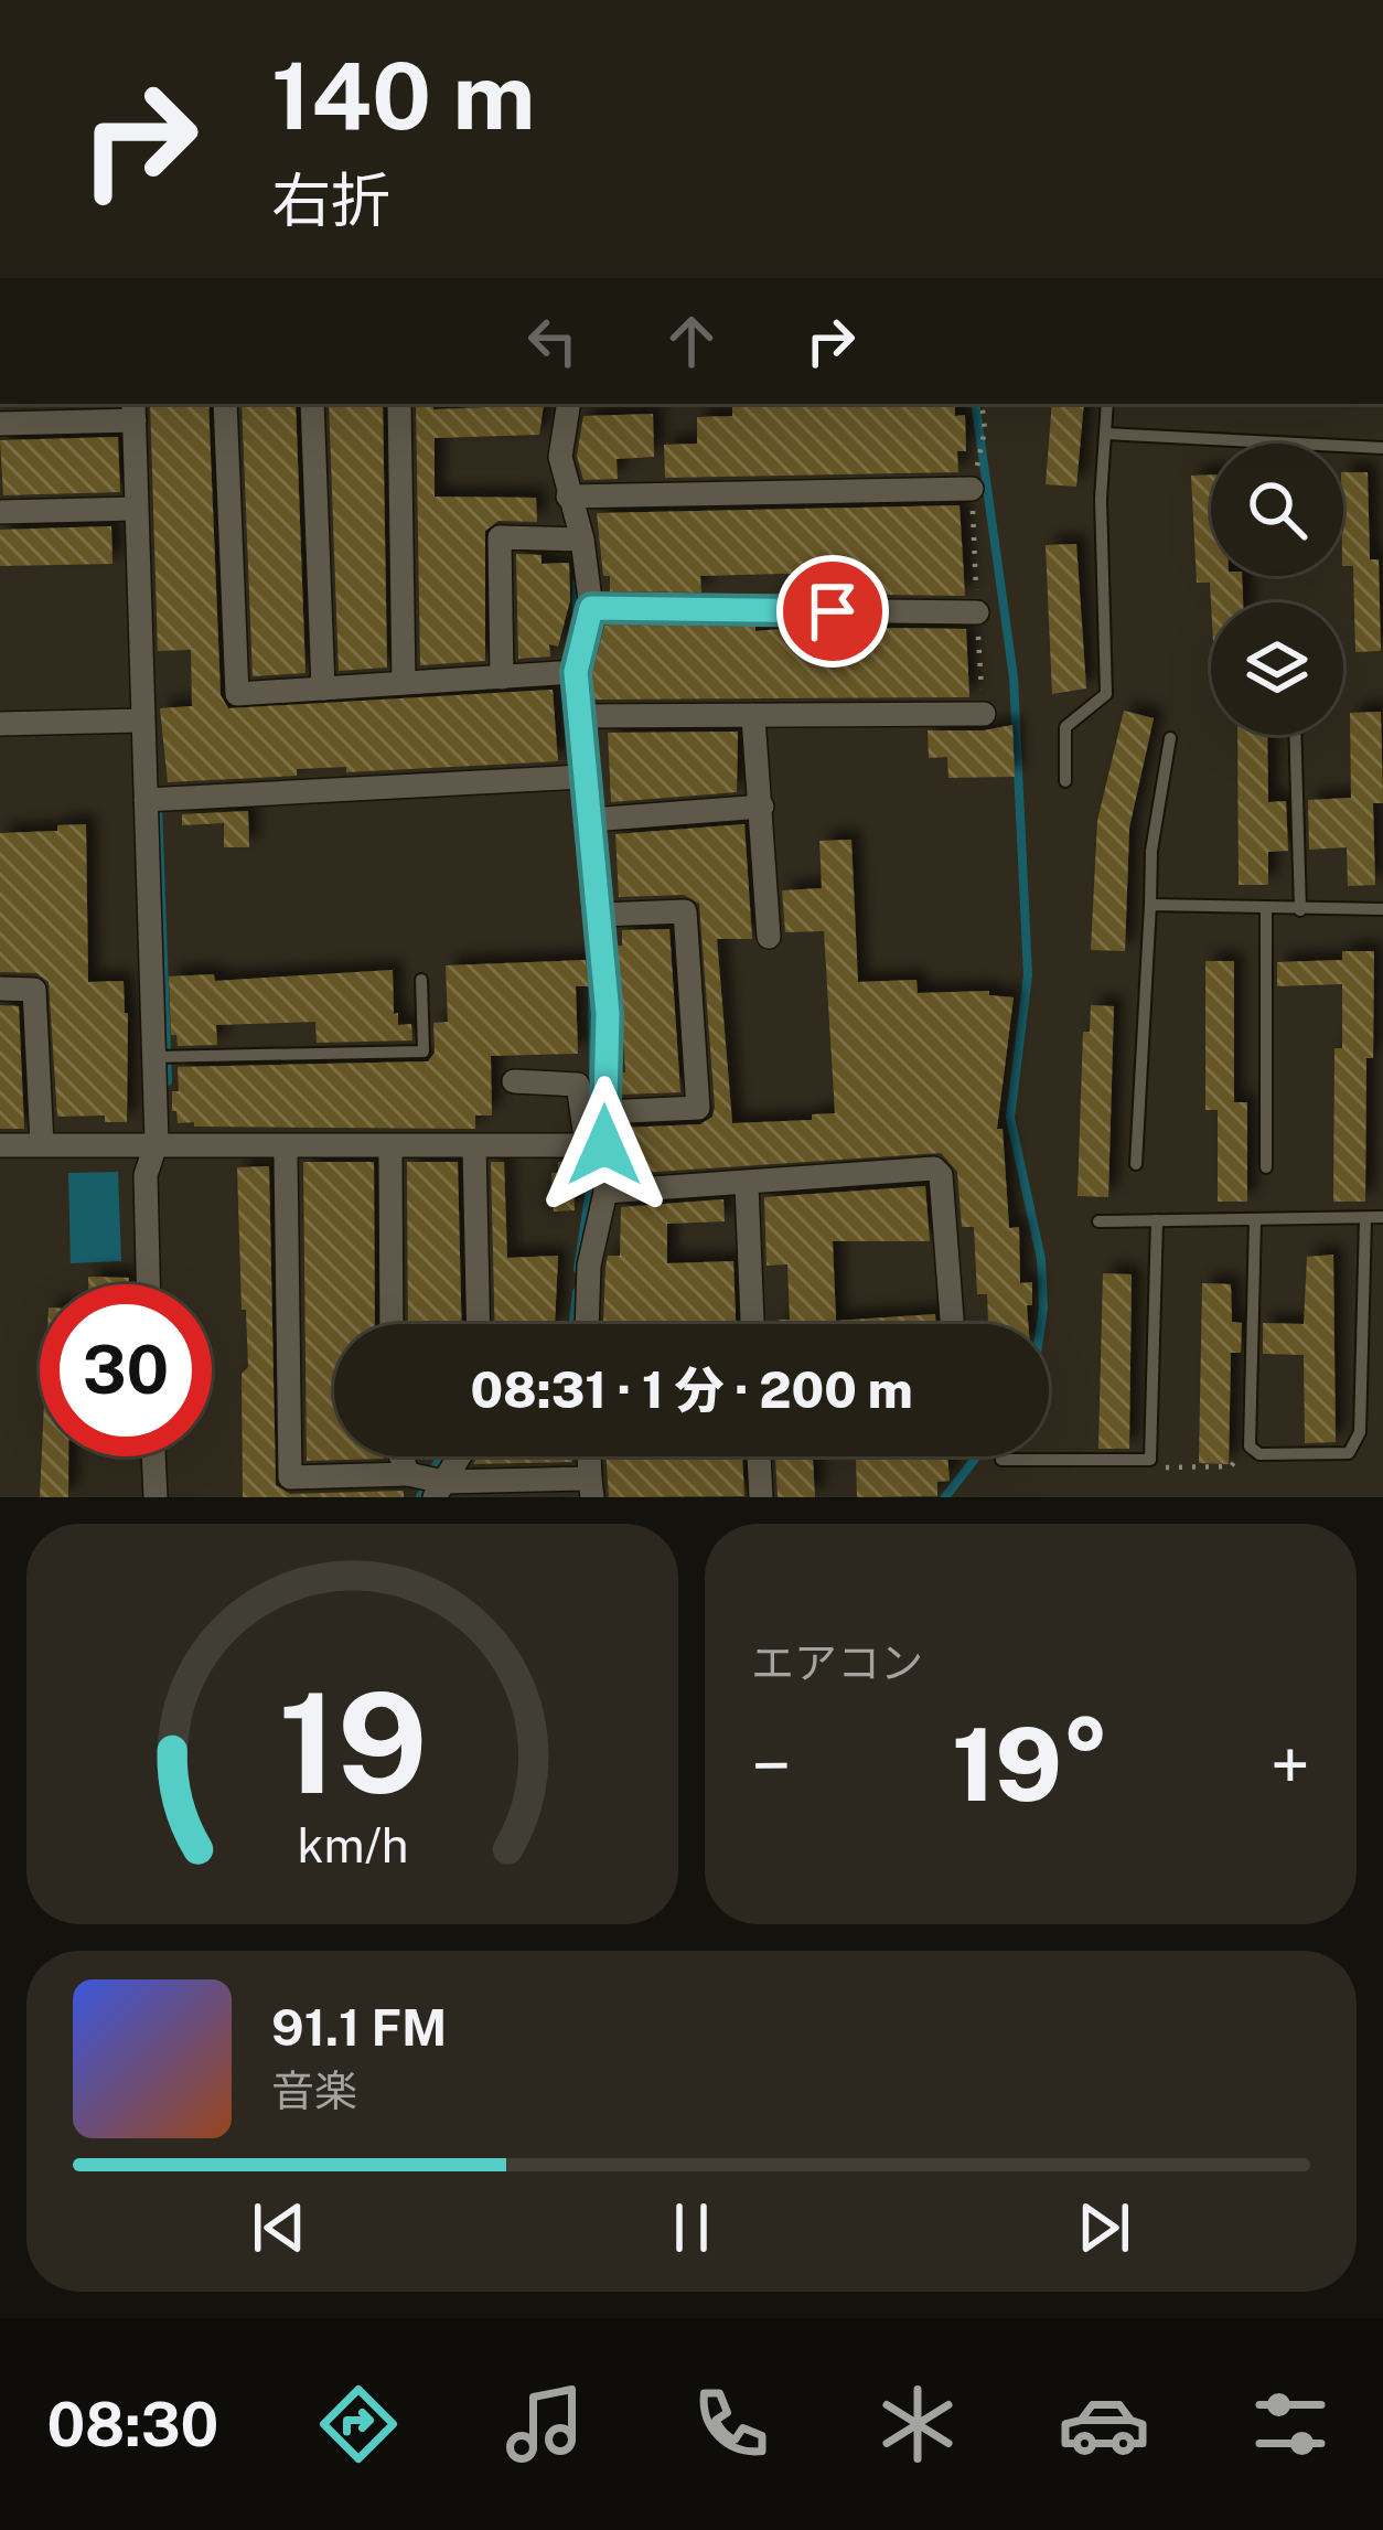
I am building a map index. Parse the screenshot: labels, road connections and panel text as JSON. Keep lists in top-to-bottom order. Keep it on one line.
{"page":{"turn":["140 m","右折"],"limit":"30","trip":"08:31 · 1 分 · 200 m","tile":"エアコン","heat":["−","19°","+"],"song":["91.1 FM","音楽"],"tabs":"08:30","gauge":["19","km/h"]}}
